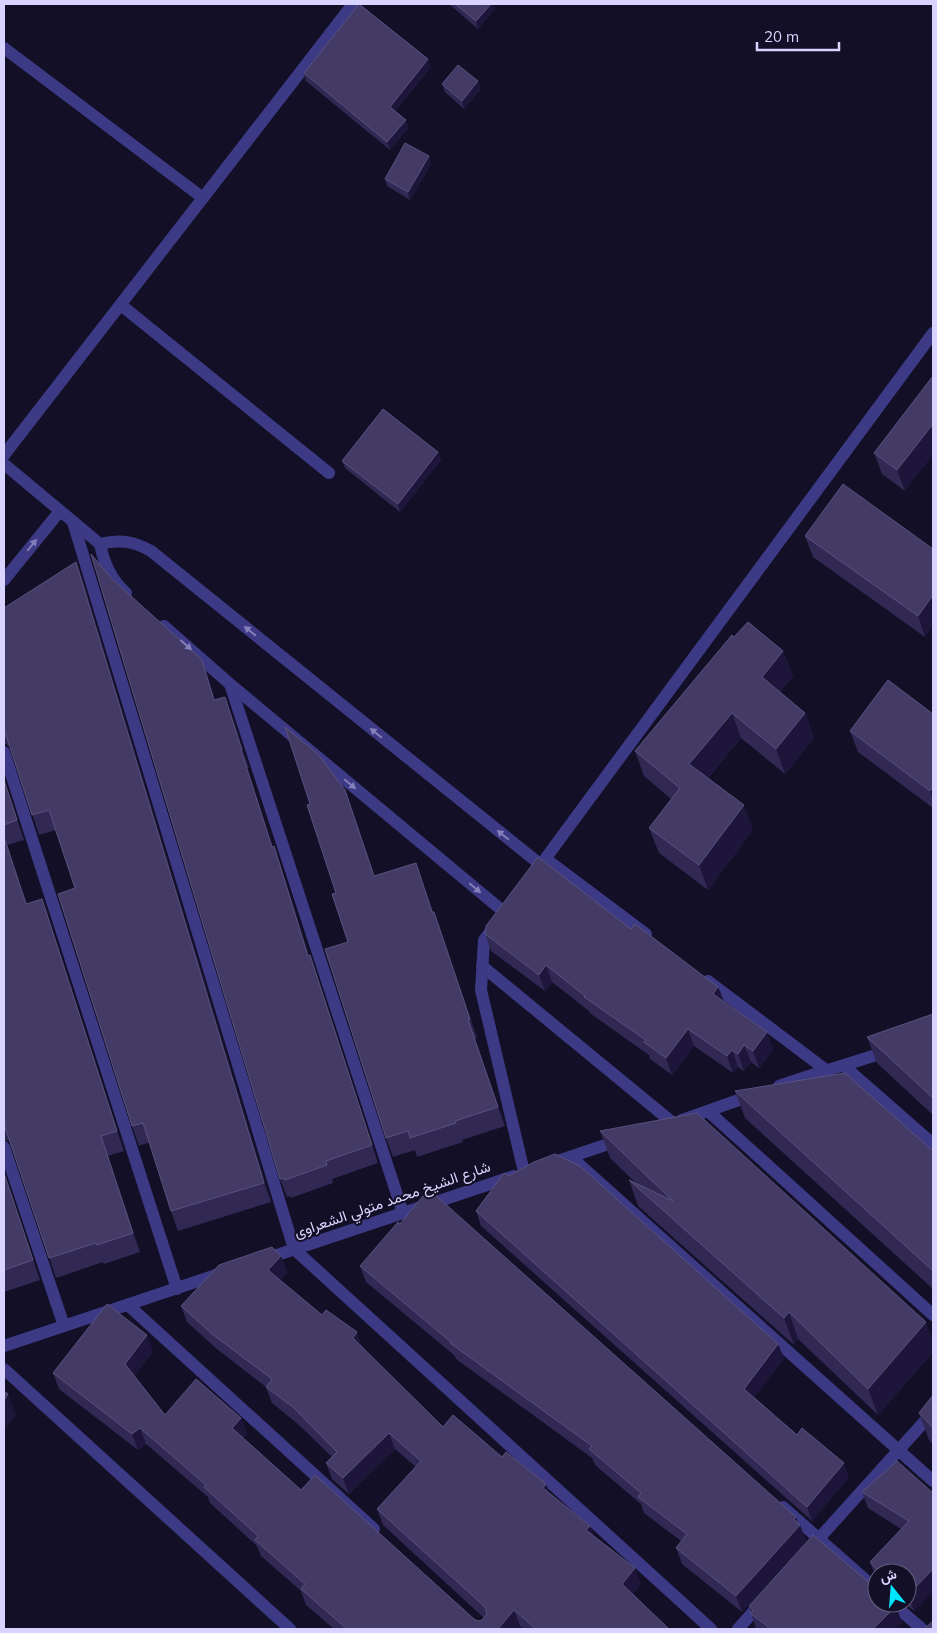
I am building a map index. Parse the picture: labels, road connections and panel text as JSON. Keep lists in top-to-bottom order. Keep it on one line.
{"streets":{"street":["شارع الشيخ محمد متولي الشعراوى"]},"scale_bar":"20 m","north":"top"}
